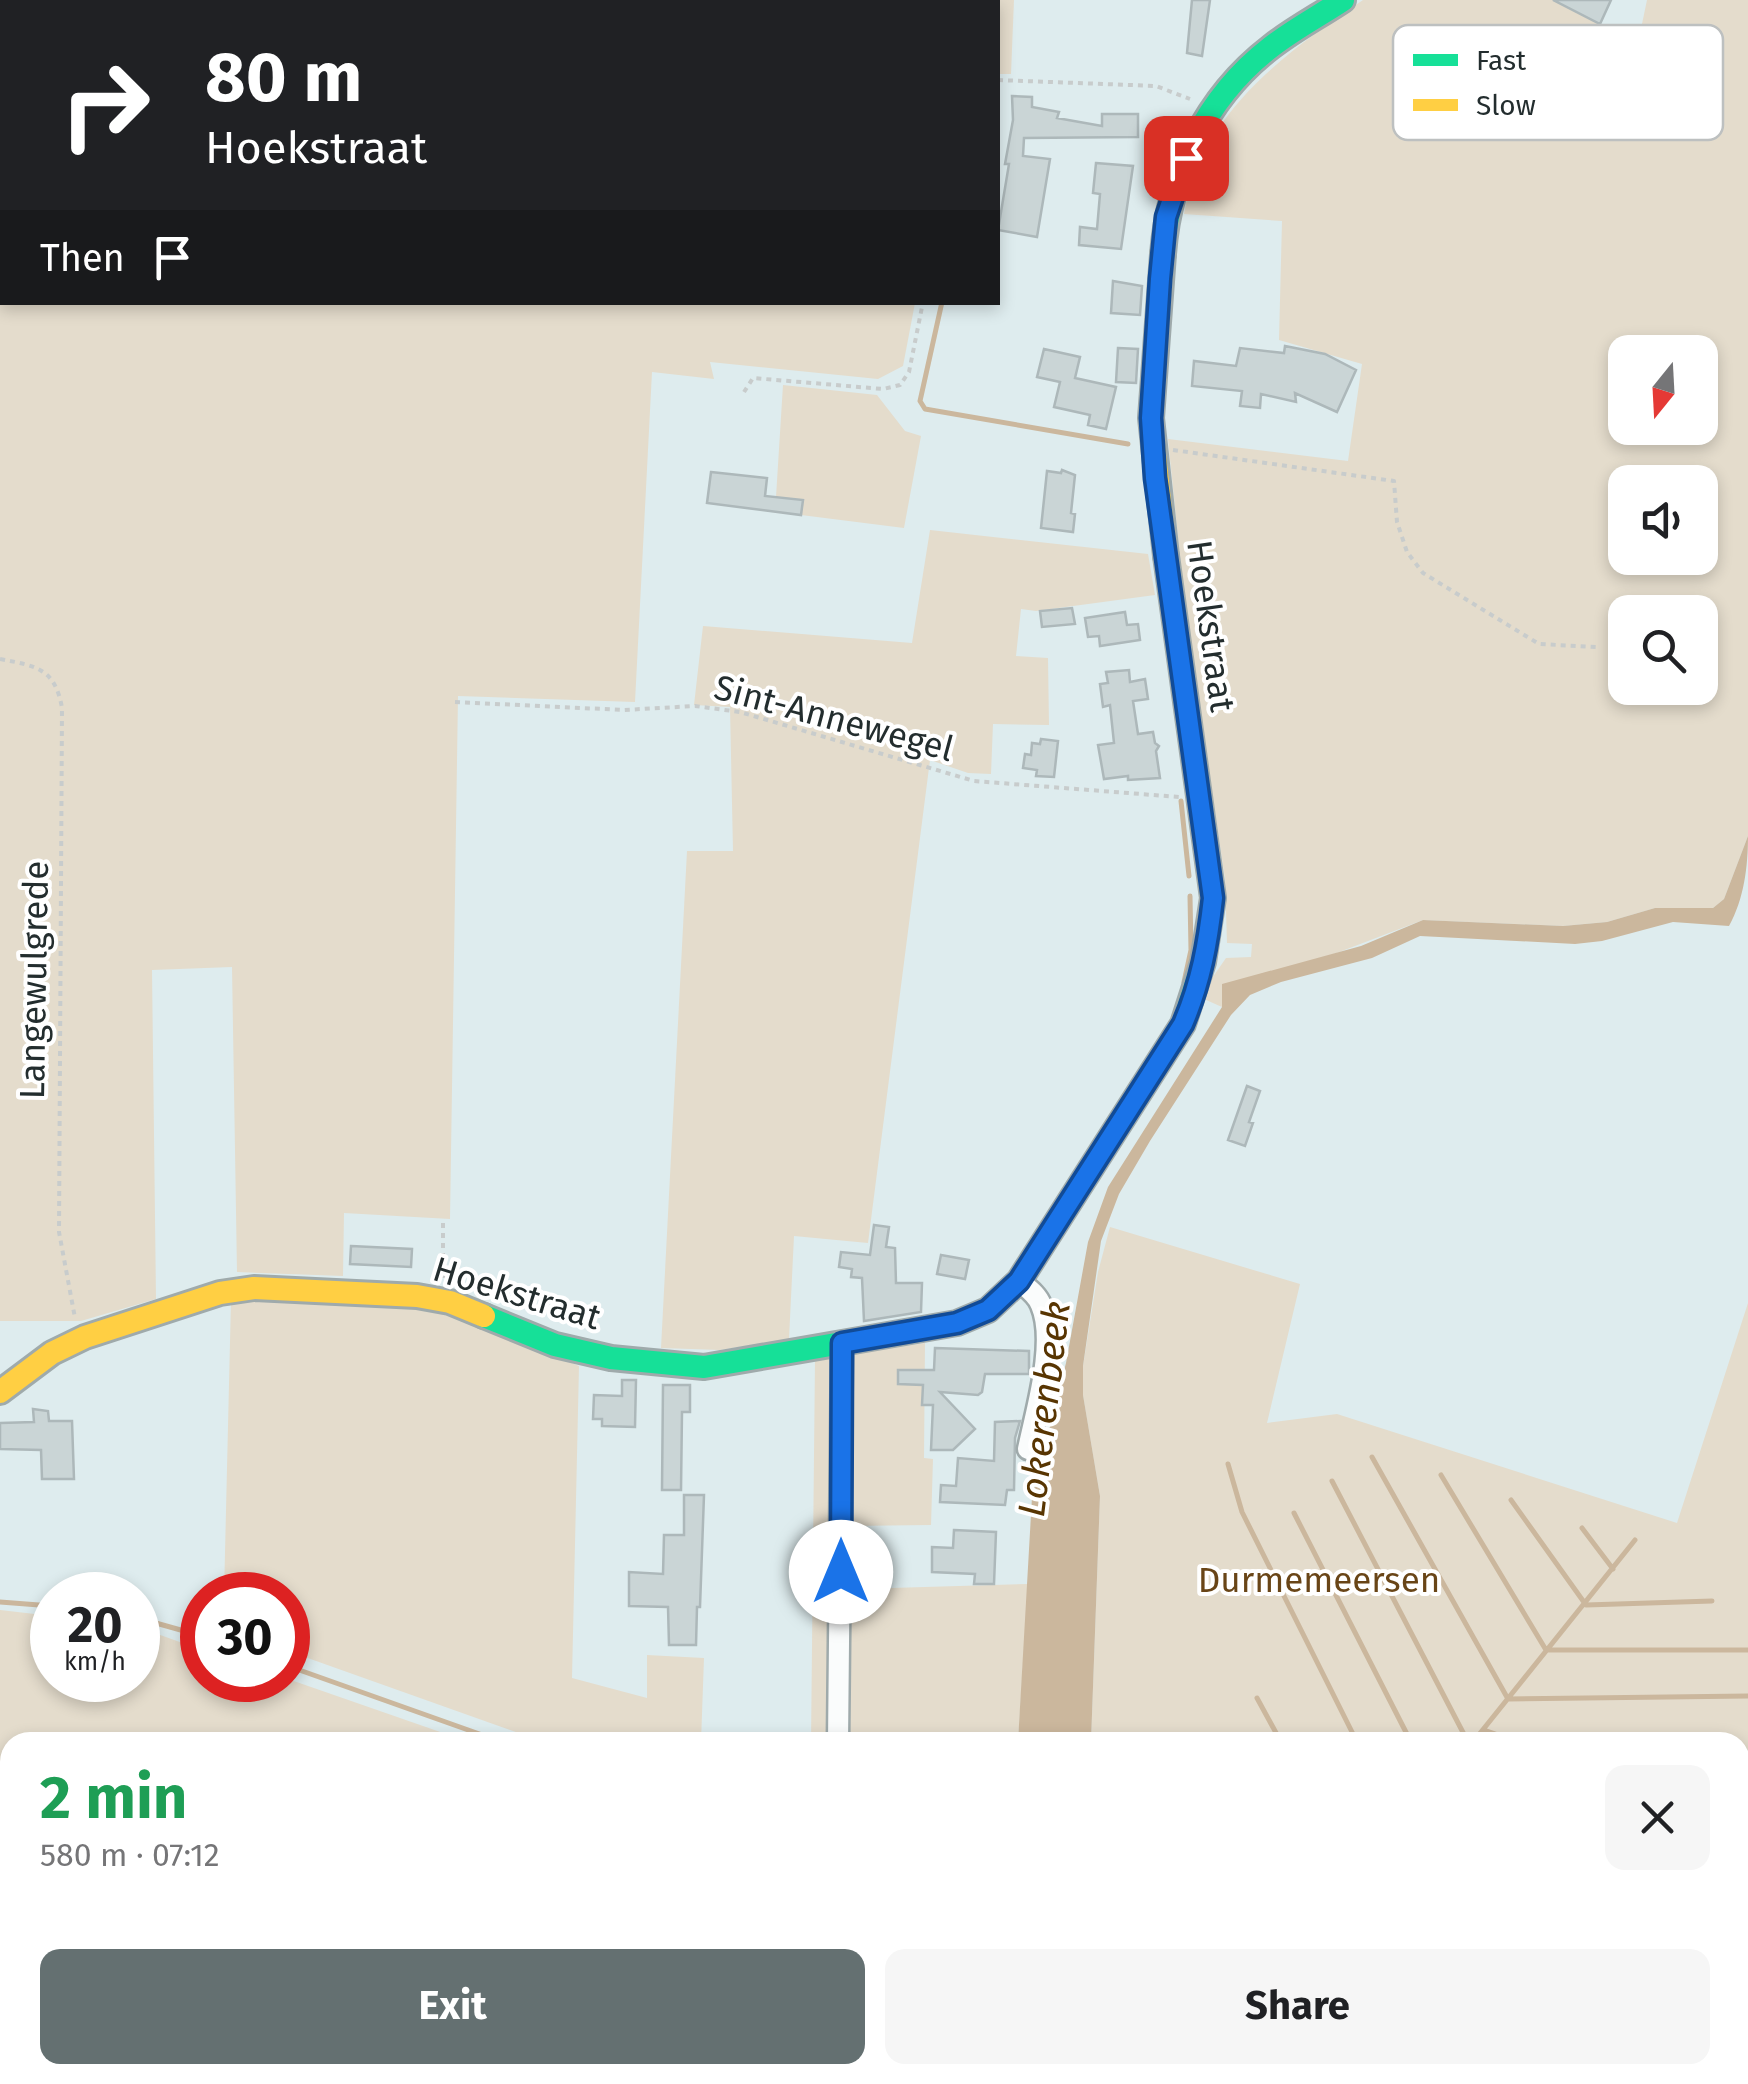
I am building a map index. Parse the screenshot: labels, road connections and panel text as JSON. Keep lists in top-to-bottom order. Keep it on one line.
{"streets":{"main road":["Hoekstraat"],"path":["Sint-Annewegel","Langewulgrede"]},"crossings":[["Hoekstraat","Sint-Annewegel"],["Hoekstraat","Langewulgrede"]],"water":["Lokerenbeek"],"parks":["Durmemeersen"],"legend":["Fast","Slow"],"north":"bottom","page":{"turn":["80 m","Hoekstraat"],"then":"Then","speed":"20 km/h","limit":"30","heading":["2 min","580 m · 07:12"],"buttons":["Exit","Share"]}}
